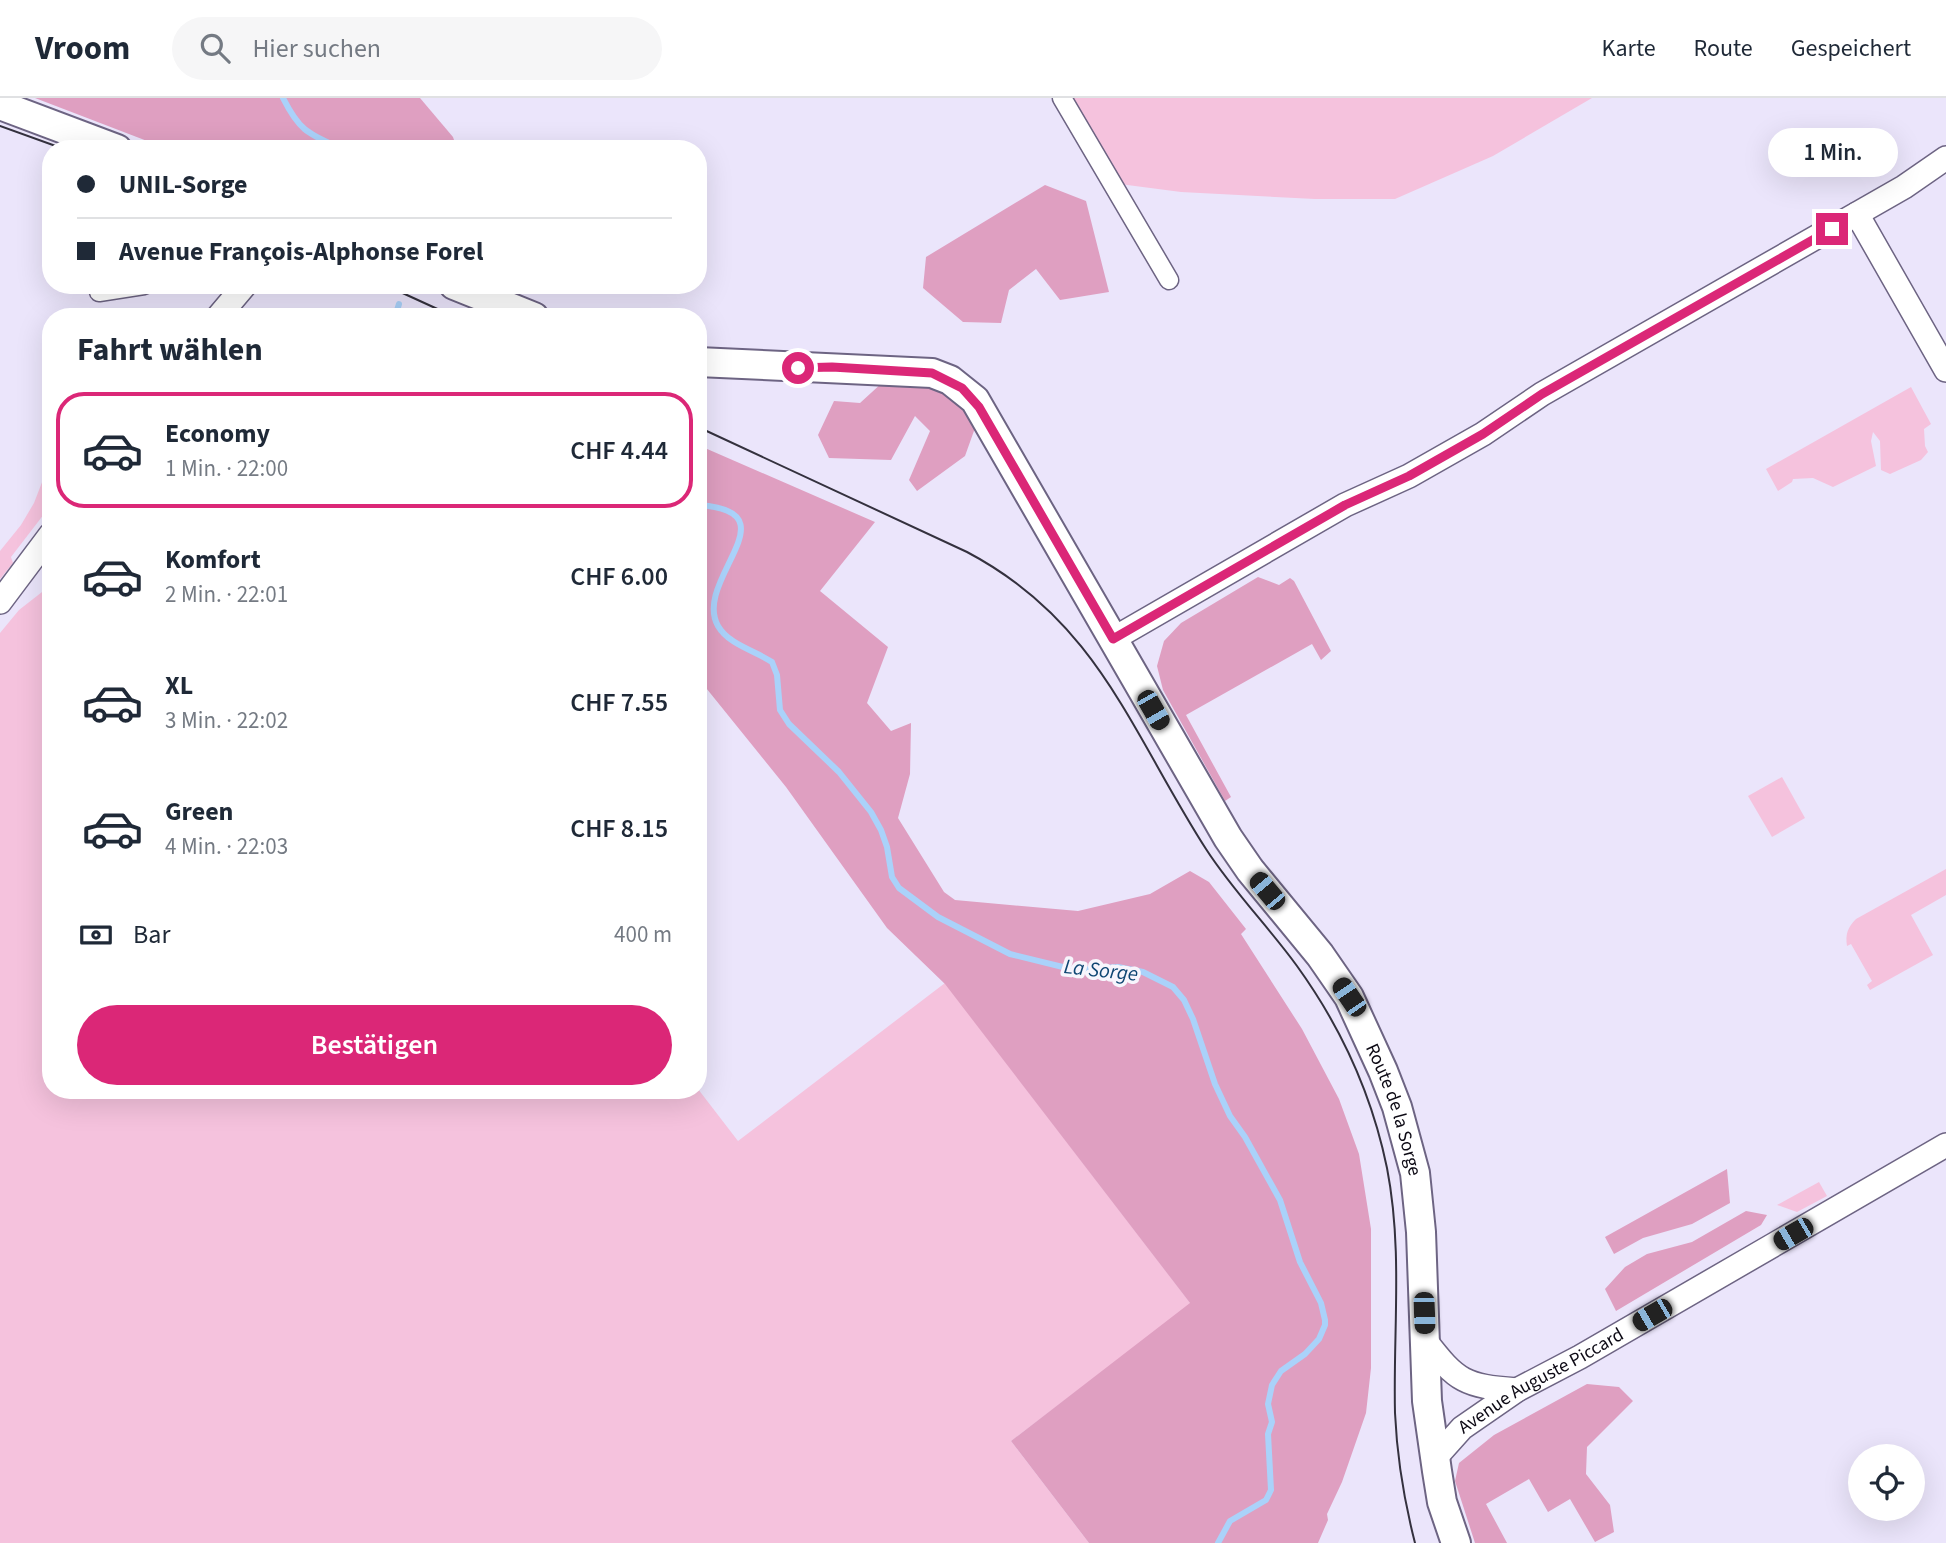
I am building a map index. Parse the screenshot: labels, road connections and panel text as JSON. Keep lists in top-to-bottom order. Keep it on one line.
{"streets":{"street":["Route de la Sorge","Avenue Auguste Piccard"]},"crossings":[["Route de la Sorge","Avenue Auguste Piccard"]],"water":["La Sorge"],"page":{"header":"Vroom","search":"Hier suchen","nav":["Karte","Route","Gespeichert"],"bubble":"1 Min.","banner":["UNIL-Sorge","Avenue François-Alphonse Forel"],"heading":"Fahrt wählen","list":[{"name":"Economy","note":"1 Min. · 22:00","value":"CHF 4.44"},{"name":"Komfort","note":"2 Min. · 22:01","value":"CHF 6.00"},{"name":"XL","note":"3 Min. · 22:02","value":"CHF 7.55"},{"name":"Green","note":"4 Min. · 22:03","value":"CHF 8.15"}],"pay":["Bar","400 m"],"buttons":"Bestätigen"}}
